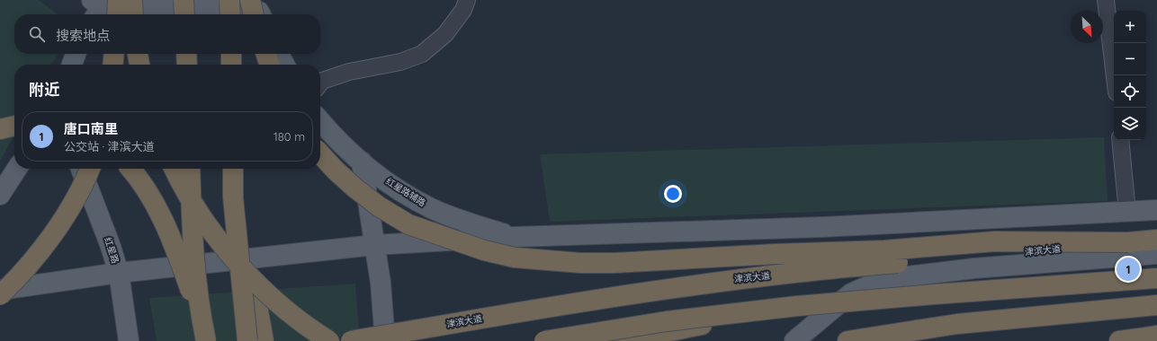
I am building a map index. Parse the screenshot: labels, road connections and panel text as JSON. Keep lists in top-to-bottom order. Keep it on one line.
{"streets":{"highway":["津滨大道"],"main road":["红星路辅路","红星路"]},"north":"bottom right","page":{"map_buttons":["+","−"],"search":"搜索地点","heading":"附近","list":[{"mark":"1","name":"唐口南里","note":"公交站 · 津滨大道","value":"180 m"}],"pins":"1"}}
